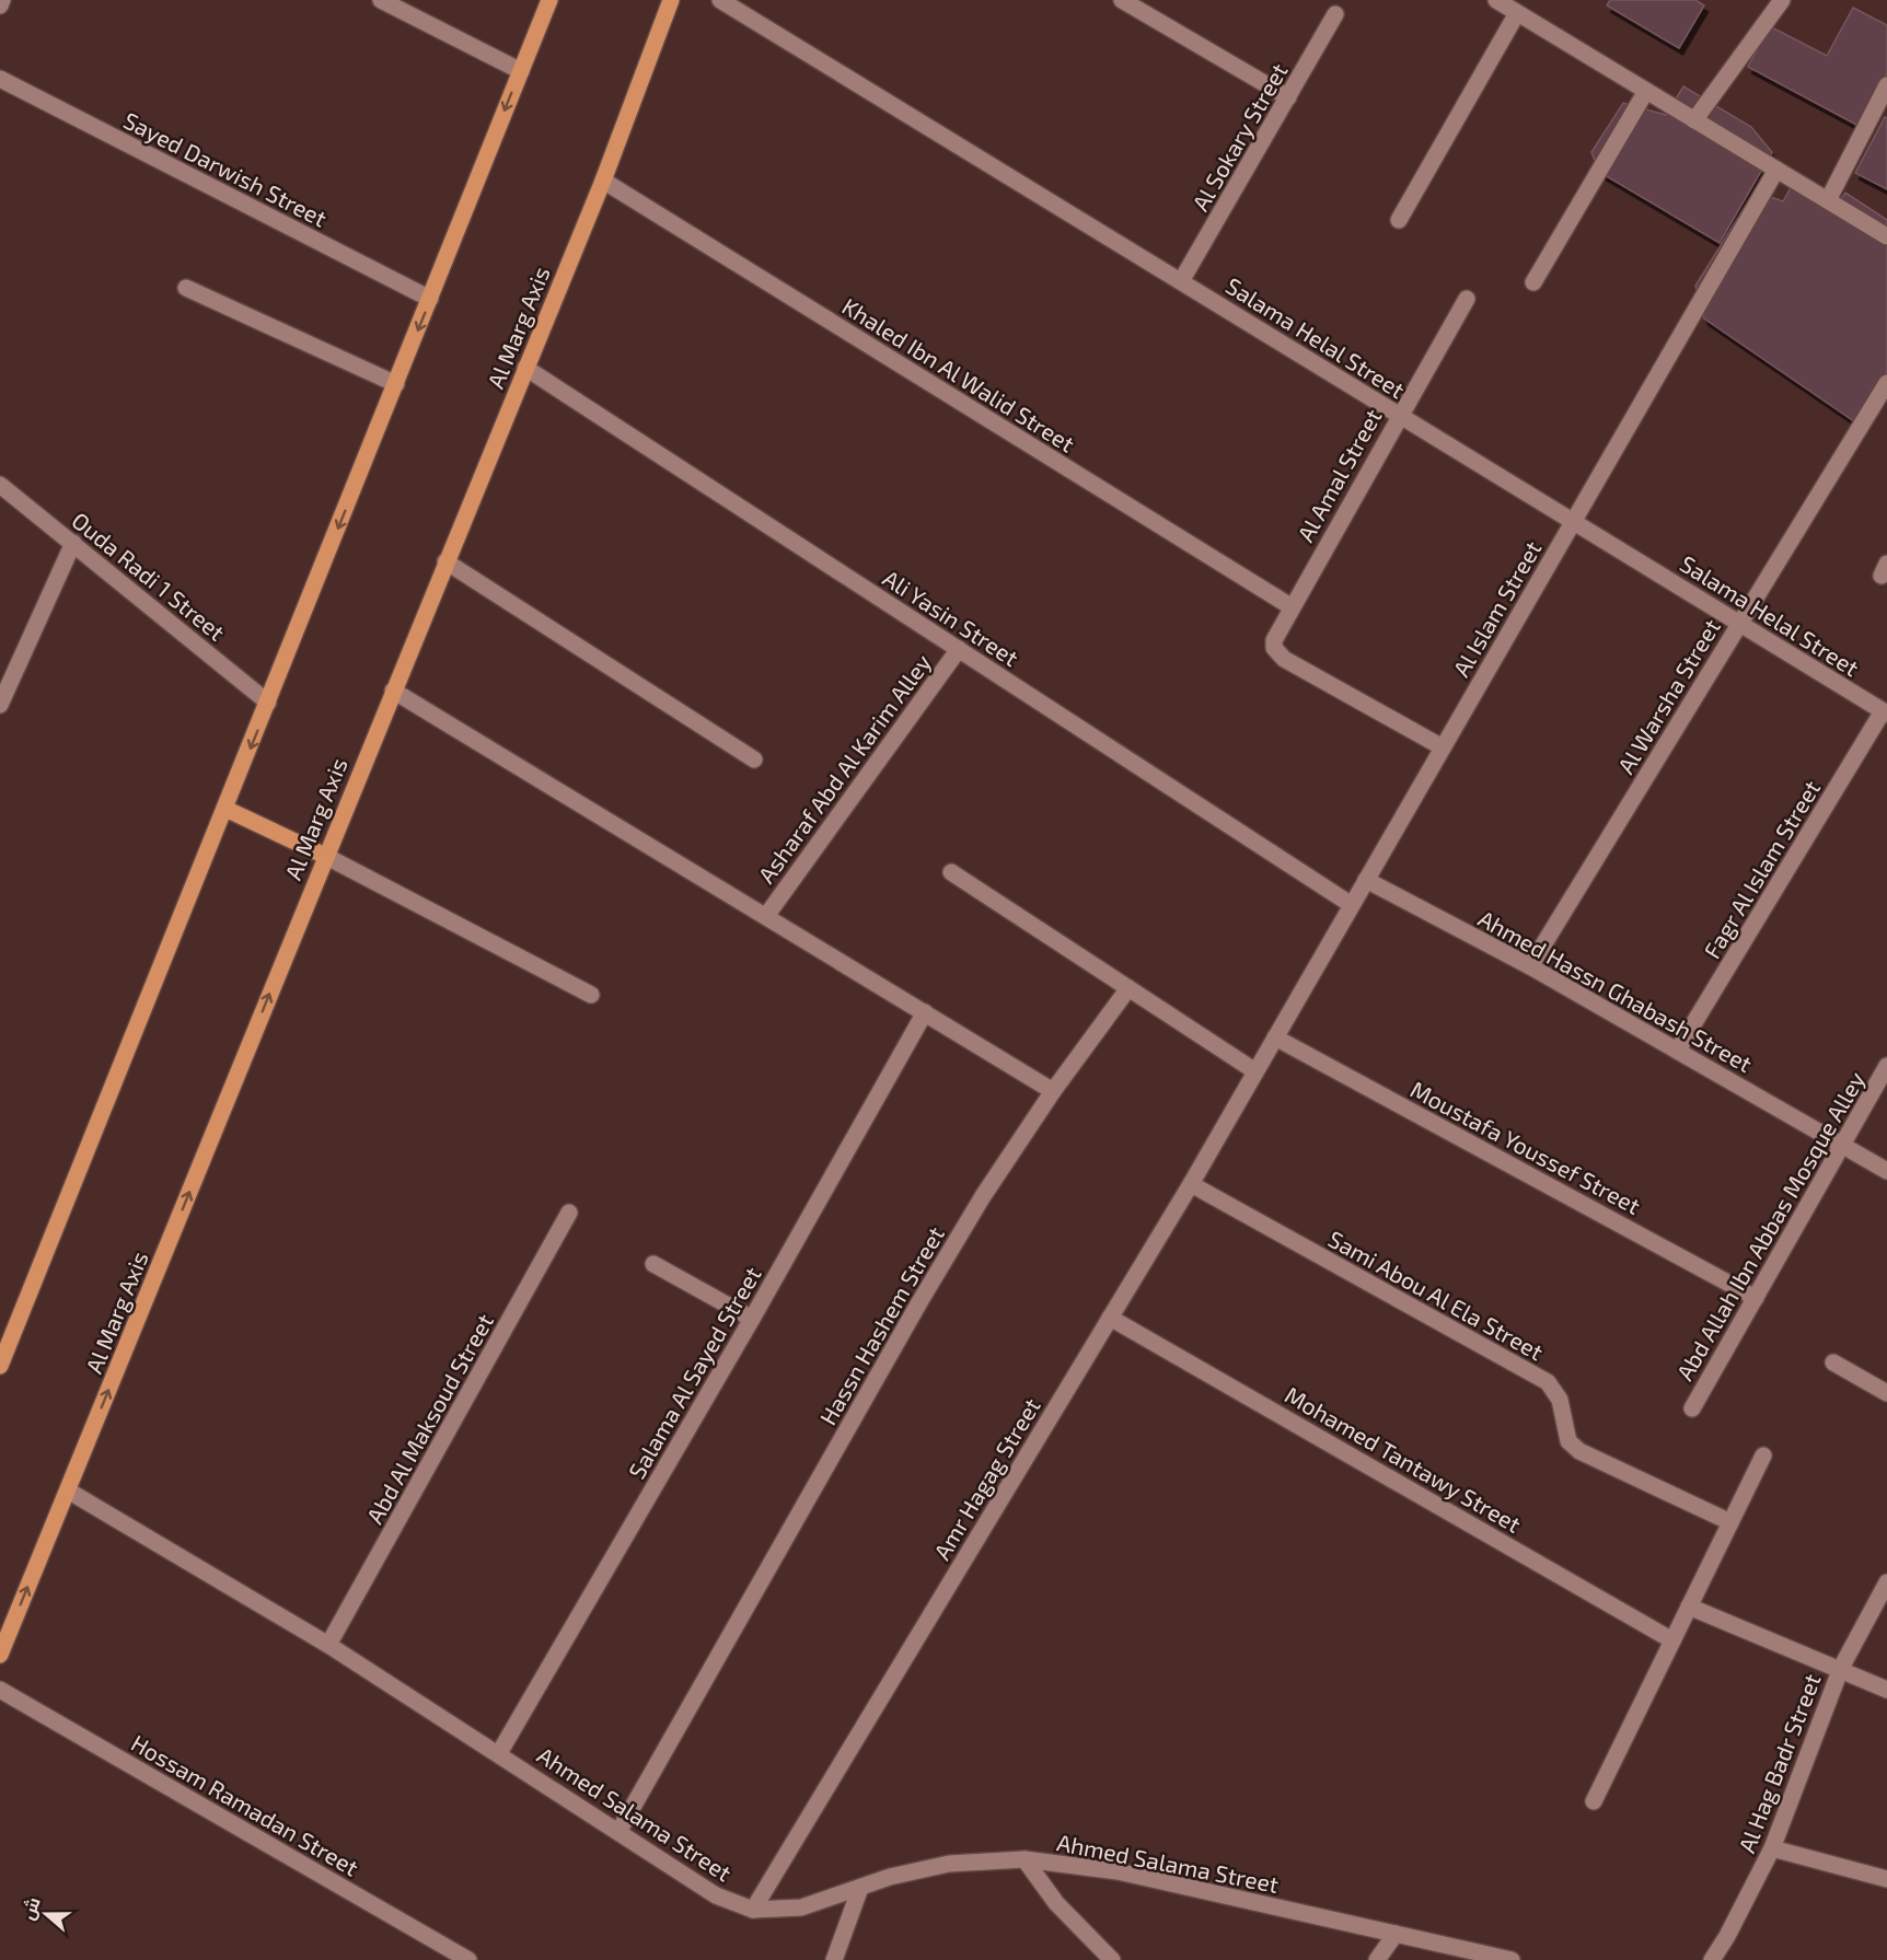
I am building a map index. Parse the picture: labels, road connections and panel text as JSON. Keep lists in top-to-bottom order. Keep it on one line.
{"streets":{"main road":["Al Marg Axis"],"street":["Al Sokary Street","Sayed Darwish Street","Salama Helal Street","Khaled Ibn Al Walid Street","Al Amal Street","Ouda Radi 1 Street","Al Islam Street","Ali Yasin Street","Al Warsha Street","Asharaf Abd Al Karim Alley","Fagr Al Islam Street","Ahmed Hassn Ghabash Street","Moustafa Youssef Street","Abd Allah Ibn Abbas Mosque Alley","Sami Abou Al Ela Street","Hassn Hashem Street","Salama Al Sayed Street","Abd Al Maksoud Street","Mohamed Tantawy Street","Amr Hagag Street","Al Hag Badr Street","Hossam Ramadan Street","Ahmed Salama Street"]},"crossings":[["Al Sokary Street","Salama Helal Street"],["Al Marg Axis","Khaled Ibn Al Walid Street"],["Al Marg Axis","Ali Yasin Street"],["Al Marg Axis","Ahmed Salama Street"],["Salama Helal Street","Al Amal Street"],["Salama Helal Street","Al Islam Street"],["Salama Helal Street","Al Warsha Street"],["Salama Helal Street","Fagr Al Islam Street"],["Khaled Ibn Al Walid Street","Al Amal Street"],["Al Amal Street","Al Islam Street"],["Al Islam Street","Ali Yasin Street"],["Al Islam Street","Ahmed Hassn Ghabash Street"],["Al Islam Street","Moustafa Youssef Street"],["Al Islam Street","Amr Hagag Street"],["Ali Yasin Street","Asharaf Abd Al Karim Alley"],["Al Warsha Street","Ahmed Hassn Ghabash Street"],["Fagr Al Islam Street","Ahmed Hassn Ghabash Street"],["Ahmed Hassn Ghabash Street","Abd Allah Ibn Abbas Mosque Alley"],["Moustafa Youssef Street","Abd Allah Ibn Abbas Mosque Alley"],["Sami Abou Al Ela Street","Amr Hagag Street"],["Hassn Hashem Street","Ahmed Salama Street"],["Salama Al Sayed Street","Ahmed Salama Street"],["Abd Al Maksoud Street","Ahmed Salama Street"],["Mohamed Tantawy Street","Amr Hagag Street"],["Amr Hagag Street","Ahmed Salama Street"]],"north":"left"}
